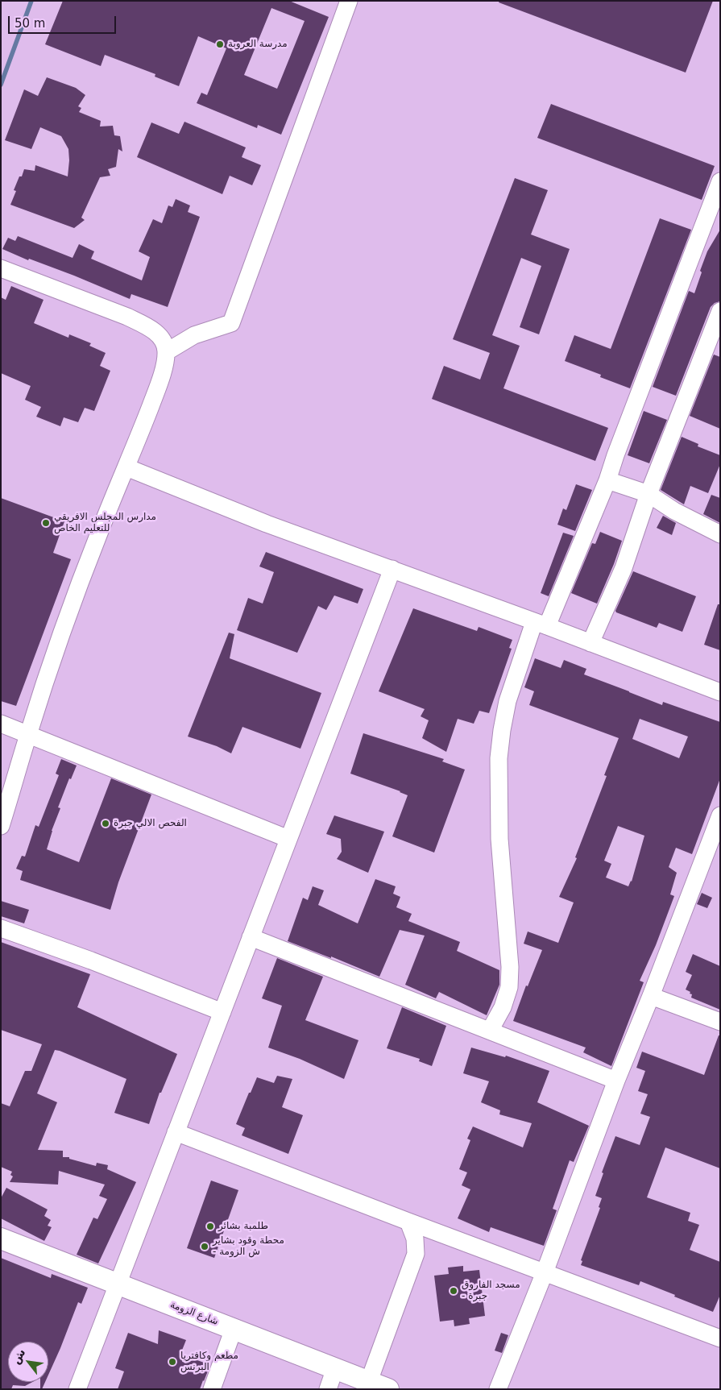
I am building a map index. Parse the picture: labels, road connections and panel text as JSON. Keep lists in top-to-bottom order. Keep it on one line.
{"streets":{"street":["شارع الزومة"]},"places":["مدرسة العروبة","مدارس المجلس الافريقي للتعليم الخاص","الفحص الالي جبرة","طلمبة بشائر","محطة وقود بشاير - ش الزومة","مسجد الفاروق - جبرة","مطعم وكافتريا البرنس"],"scale_bar":"50 m","north":"top left"}
